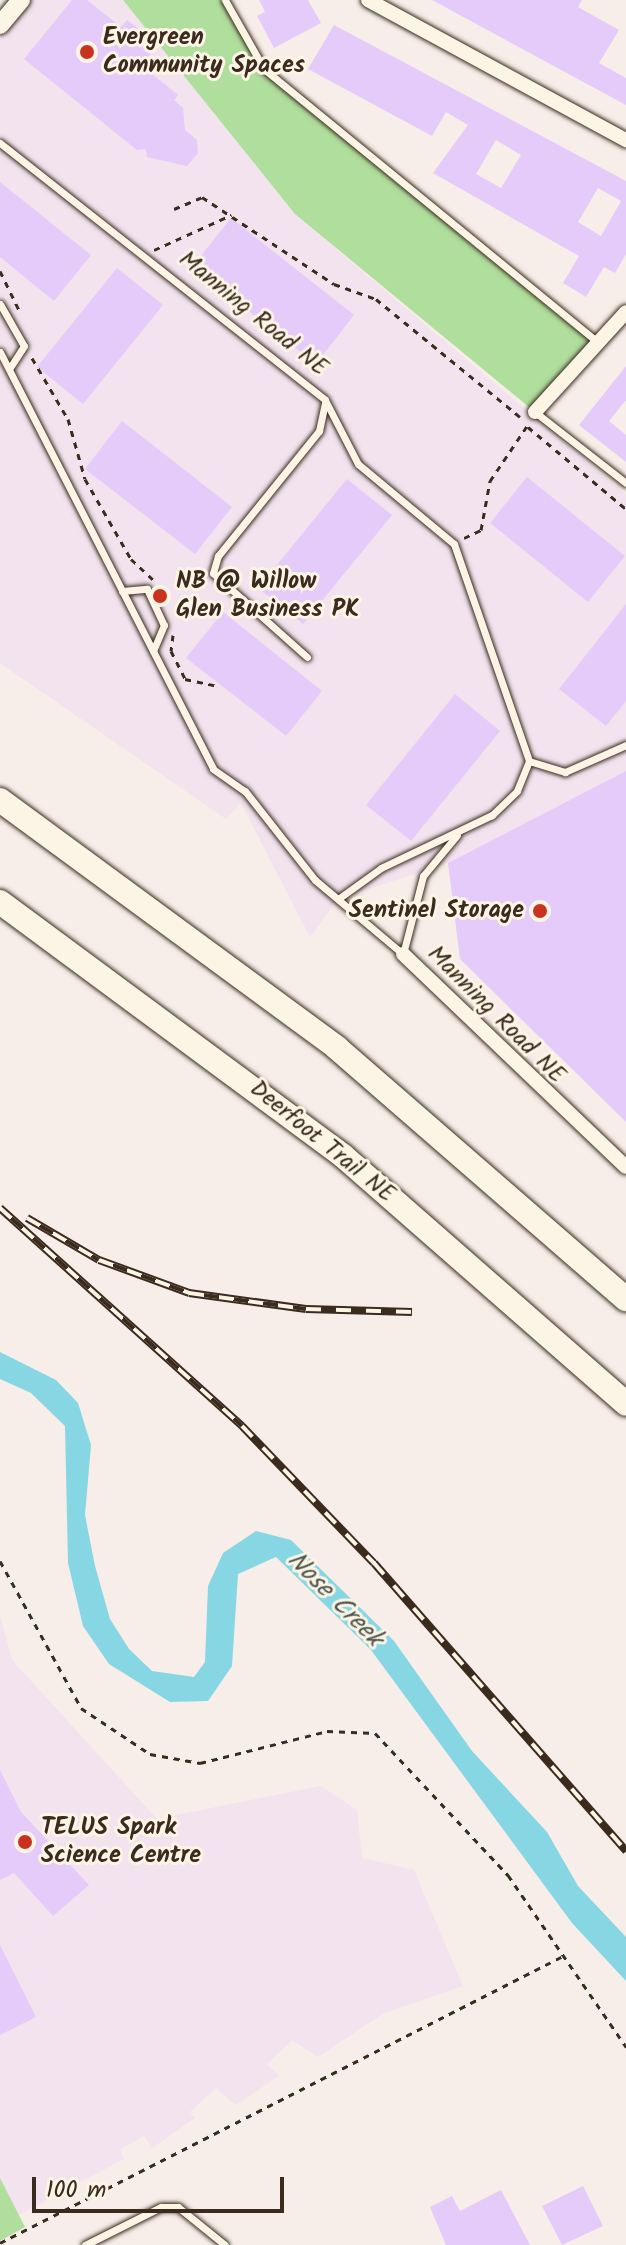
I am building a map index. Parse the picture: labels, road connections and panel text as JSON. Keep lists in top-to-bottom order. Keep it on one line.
{"streets":{"highway":["Deerfoot Trail NE"],"street":["Manning Road NE"]},"water":["Nose Creek"],"places":["Evergreen Community Spaces","NB @ Willow Glen Business PK","Sentinel Storage","TELUS Spark Science Centre"],"scale_bar":"100 m"}
